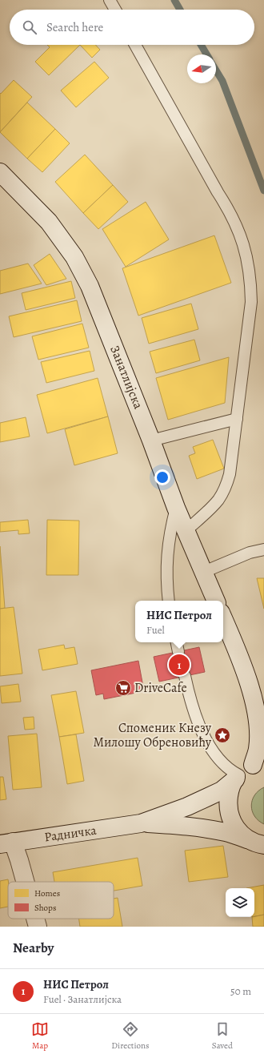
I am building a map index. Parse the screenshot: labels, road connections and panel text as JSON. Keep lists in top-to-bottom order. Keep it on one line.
{"streets":{"street":["Занатлијска","Радничка"]},"places":{"supermarket":["DriveCafe"],"place":["Споменик Кнезу Милошу Обреновићу"]},"legend":["Homes","Shops"],"north":"left","page":{"search":"Search here","popup":["НИС Петрол","Fuel"],"pins":"1","heading":"Nearby","list":[{"mark":"1","name":"НИС Петрол","note":"Fuel · Занатлијска","value":"50 m"}],"nav":["Map","Directions","Saved"]}}
